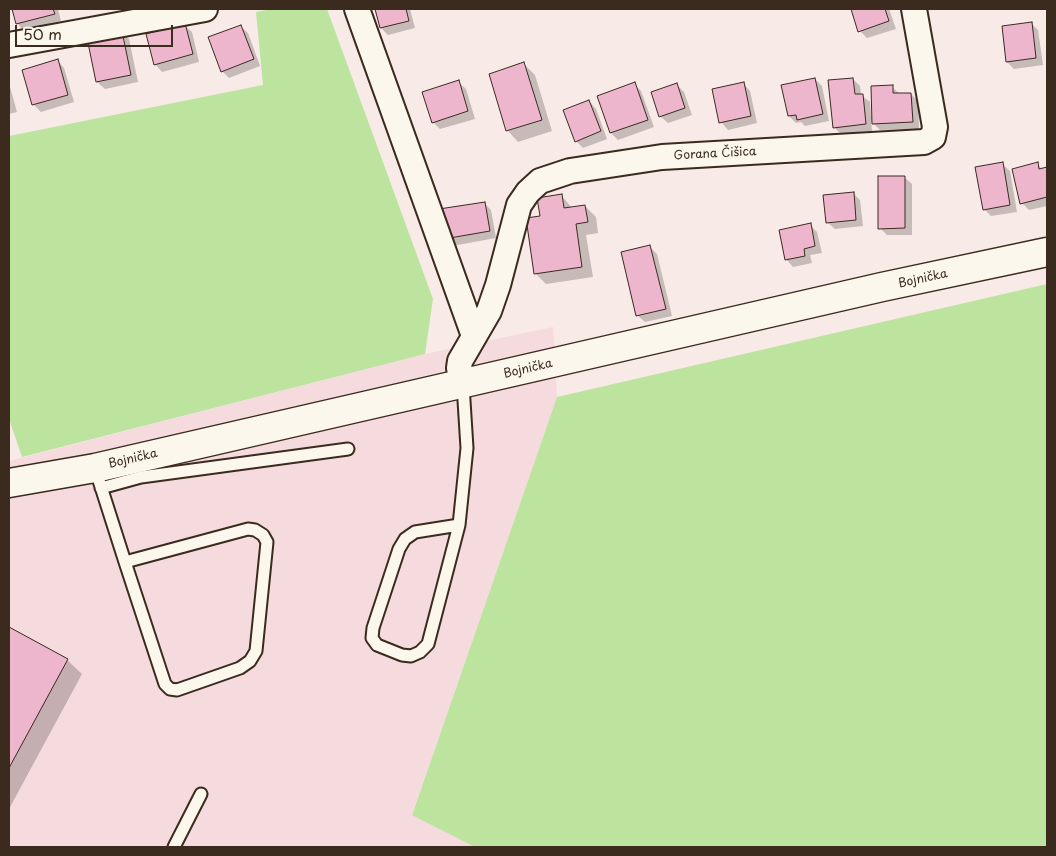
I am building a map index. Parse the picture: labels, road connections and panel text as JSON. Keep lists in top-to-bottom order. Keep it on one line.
{"streets":{"main road":["Bojnička"],"street":["Gorana Čišica"]},"crossings":[["Gorana Čišica","Bojnička"]],"scale_bar":"50 m"}
